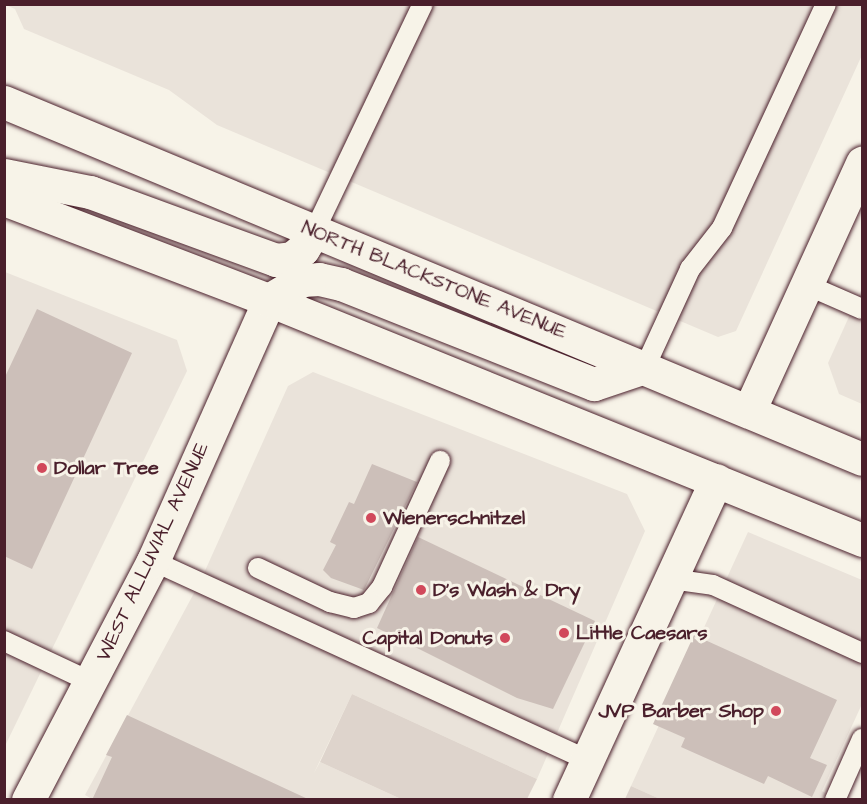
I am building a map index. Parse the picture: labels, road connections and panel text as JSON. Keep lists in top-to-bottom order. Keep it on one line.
{"streets":{"main road":["NORTH BLACKSTONE AVENUE","WEST ALLUVIAL AVENUE"]},"places":["Dollar Tree","Wienerschnitzel","D's Wash & Dry","Little Caesars","Capital Donuts","JVP Barber Shop"]}
